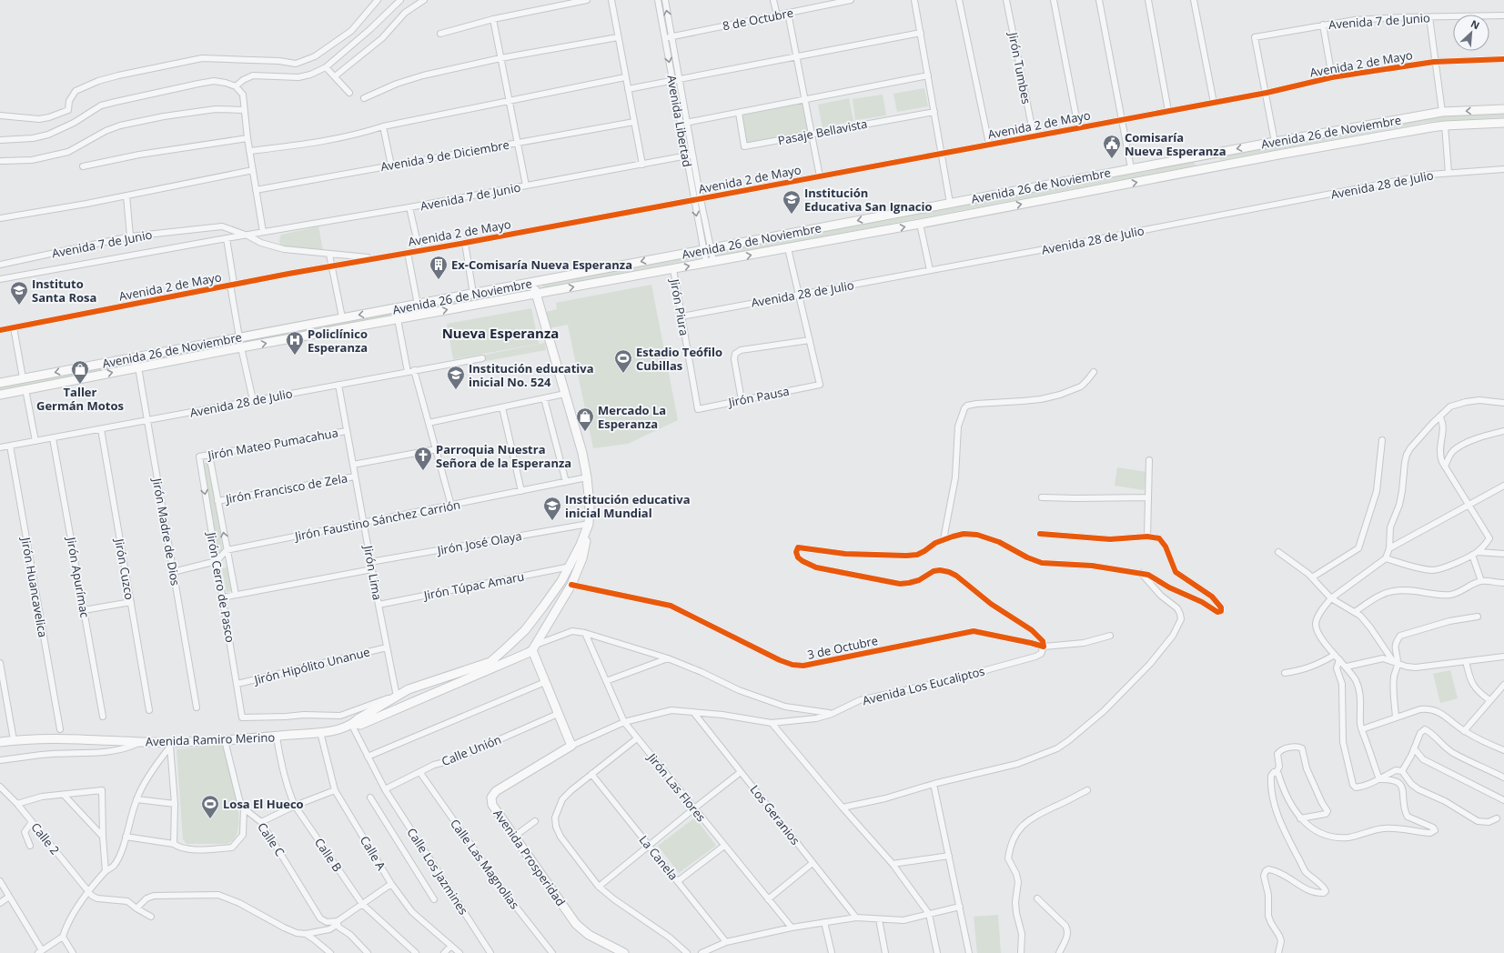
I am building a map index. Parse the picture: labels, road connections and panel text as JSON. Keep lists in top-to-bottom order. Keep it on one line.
{"streets":{"main road":["Avenida 26 de Noviembre","Avenida Ramiro Merino","Avenida Prosperidad"],"street":["8 de Octubre","Avenida 7 de Junio","Avenida 2 de Mayo","Jirón Tumbes","Avenida Libertad","Pasaje Bellavista","Avenida 9 de Diciembre","Avenida 28 de Julio","Jirón Piura","Jirón Pausa","Jirón Mateo Pumacahua","Jirón Francisco de Zela","Jirón Faustino Sánchez Carrión","Jirón Madre de Dios","Jirón José Olaya","Jirón Cuzco","Jirón Lima","Jirón Apurímac","Jirón Túpac Amaru","Jirón Huancavelica","Jirón Cerro de Pasco","3 de Octubre","Jirón Hipólito Unanue","Avenida Los Eucaliptos","Calle Unión","Jirón Las Flores","Los Geranios","Calle 2","Calle C","Calle A","Calle B","La Canela","Calle Las Magnolias","Calle Los Jazmines"]},"crossings":[["8 de Octubre","Avenida Libertad"],["Avenida 7 de Junio","Avenida 2 de Mayo"],["Avenida 7 de Junio","Avenida Libertad"],["Avenida 2 de Mayo","Jirón Tumbes"],["Avenida 2 de Mayo","Avenida Libertad"],["Avenida Libertad","Avenida 26 de Noviembre"],["Avenida 26 de Noviembre","Jirón Piura"],["Avenida 26 de Noviembre","Jirón Madre de Dios"],["Avenida 26 de Noviembre","Avenida Ramiro Merino"],["Avenida 28 de Julio","Jirón Piura"],["Avenida 28 de Julio","Jirón Madre de Dios"],["Avenida 28 de Julio","Jirón Cuzco"],["Avenida 28 de Julio","Jirón Lima"],["Avenida 28 de Julio","Jirón Apurímac"],["Avenida 28 de Julio","Jirón Huancavelica"],["Jirón Piura","Jirón Pausa"],["Jirón Mateo Pumacahua","Jirón Lima"],["Jirón Mateo Pumacahua","Jirón Cerro de Pasco"],["Jirón Francisco de Zela","Jirón Lima"],["Jirón Francisco de Zela","Jirón Cerro de Pasco"],["Jirón Faustino Sánchez Carrión","Jirón Lima"],["Jirón Faustino Sánchez Carrión","Jirón Cerro de Pasco"],["Jirón Faustino Sánchez Carrión","Avenida Ramiro Merino"],["Jirón José Olaya","Jirón Lima"],["Jirón José Olaya","Avenida Ramiro Merino"],["Jirón Lima","Jirón Túpac Amaru"],["Jirón Lima","Jirón Cerro de Pasco"],["Jirón Lima","Jirón Hipólito Unanue"],["Jirón Lima","Avenida Ramiro Merino"],["Jirón Túpac Amaru","Avenida Ramiro Merino"],["Jirón Cerro de Pasco","Jirón Hipólito Unanue"],["Jirón Cerro de Pasco","Avenida Ramiro Merino"],["3 de Octubre","Avenida Los Eucaliptos"],["3 de Octubre","Avenida Ramiro Merino"],["Avenida Los Eucaliptos","Jirón Las Flores"],["Avenida Los Eucaliptos","Los Geranios"],["Avenida Los Eucaliptos","Avenida Prosperidad"],["Avenida Ramiro Merino","Calle A"],["Avenida Ramiro Merino","Calle B"],["Avenida Ramiro Merino","Calle Los Jazmines"],["Calle Unión","Calle Las Magnolias"],["Calle Unión","Calle Los Jazmines"],["Jirón Las Flores","Avenida Prosperidad"]],"districts":["Nueva Esperanza"],"places":{"public building":["Comisaría Nueva Esperanza"],"school or university":["Institución Educativa San Ignacio","Instituto Santa Rosa","Institución educativa inicial No. 524","Institución educativa inicial Mundial"],"building":["Ex-Comisaría Nueva Esperanza"],"hospital":["Policlínico Esperanza"],"sports":["Estadio Teófilo Cubillas","Losa El Hueco"],"shop":["Taller Germán Motos","Mercado La Esperanza"],"church":["Parroquia Nuestra Señora de la Esperanza"]},"north":"top right"}
